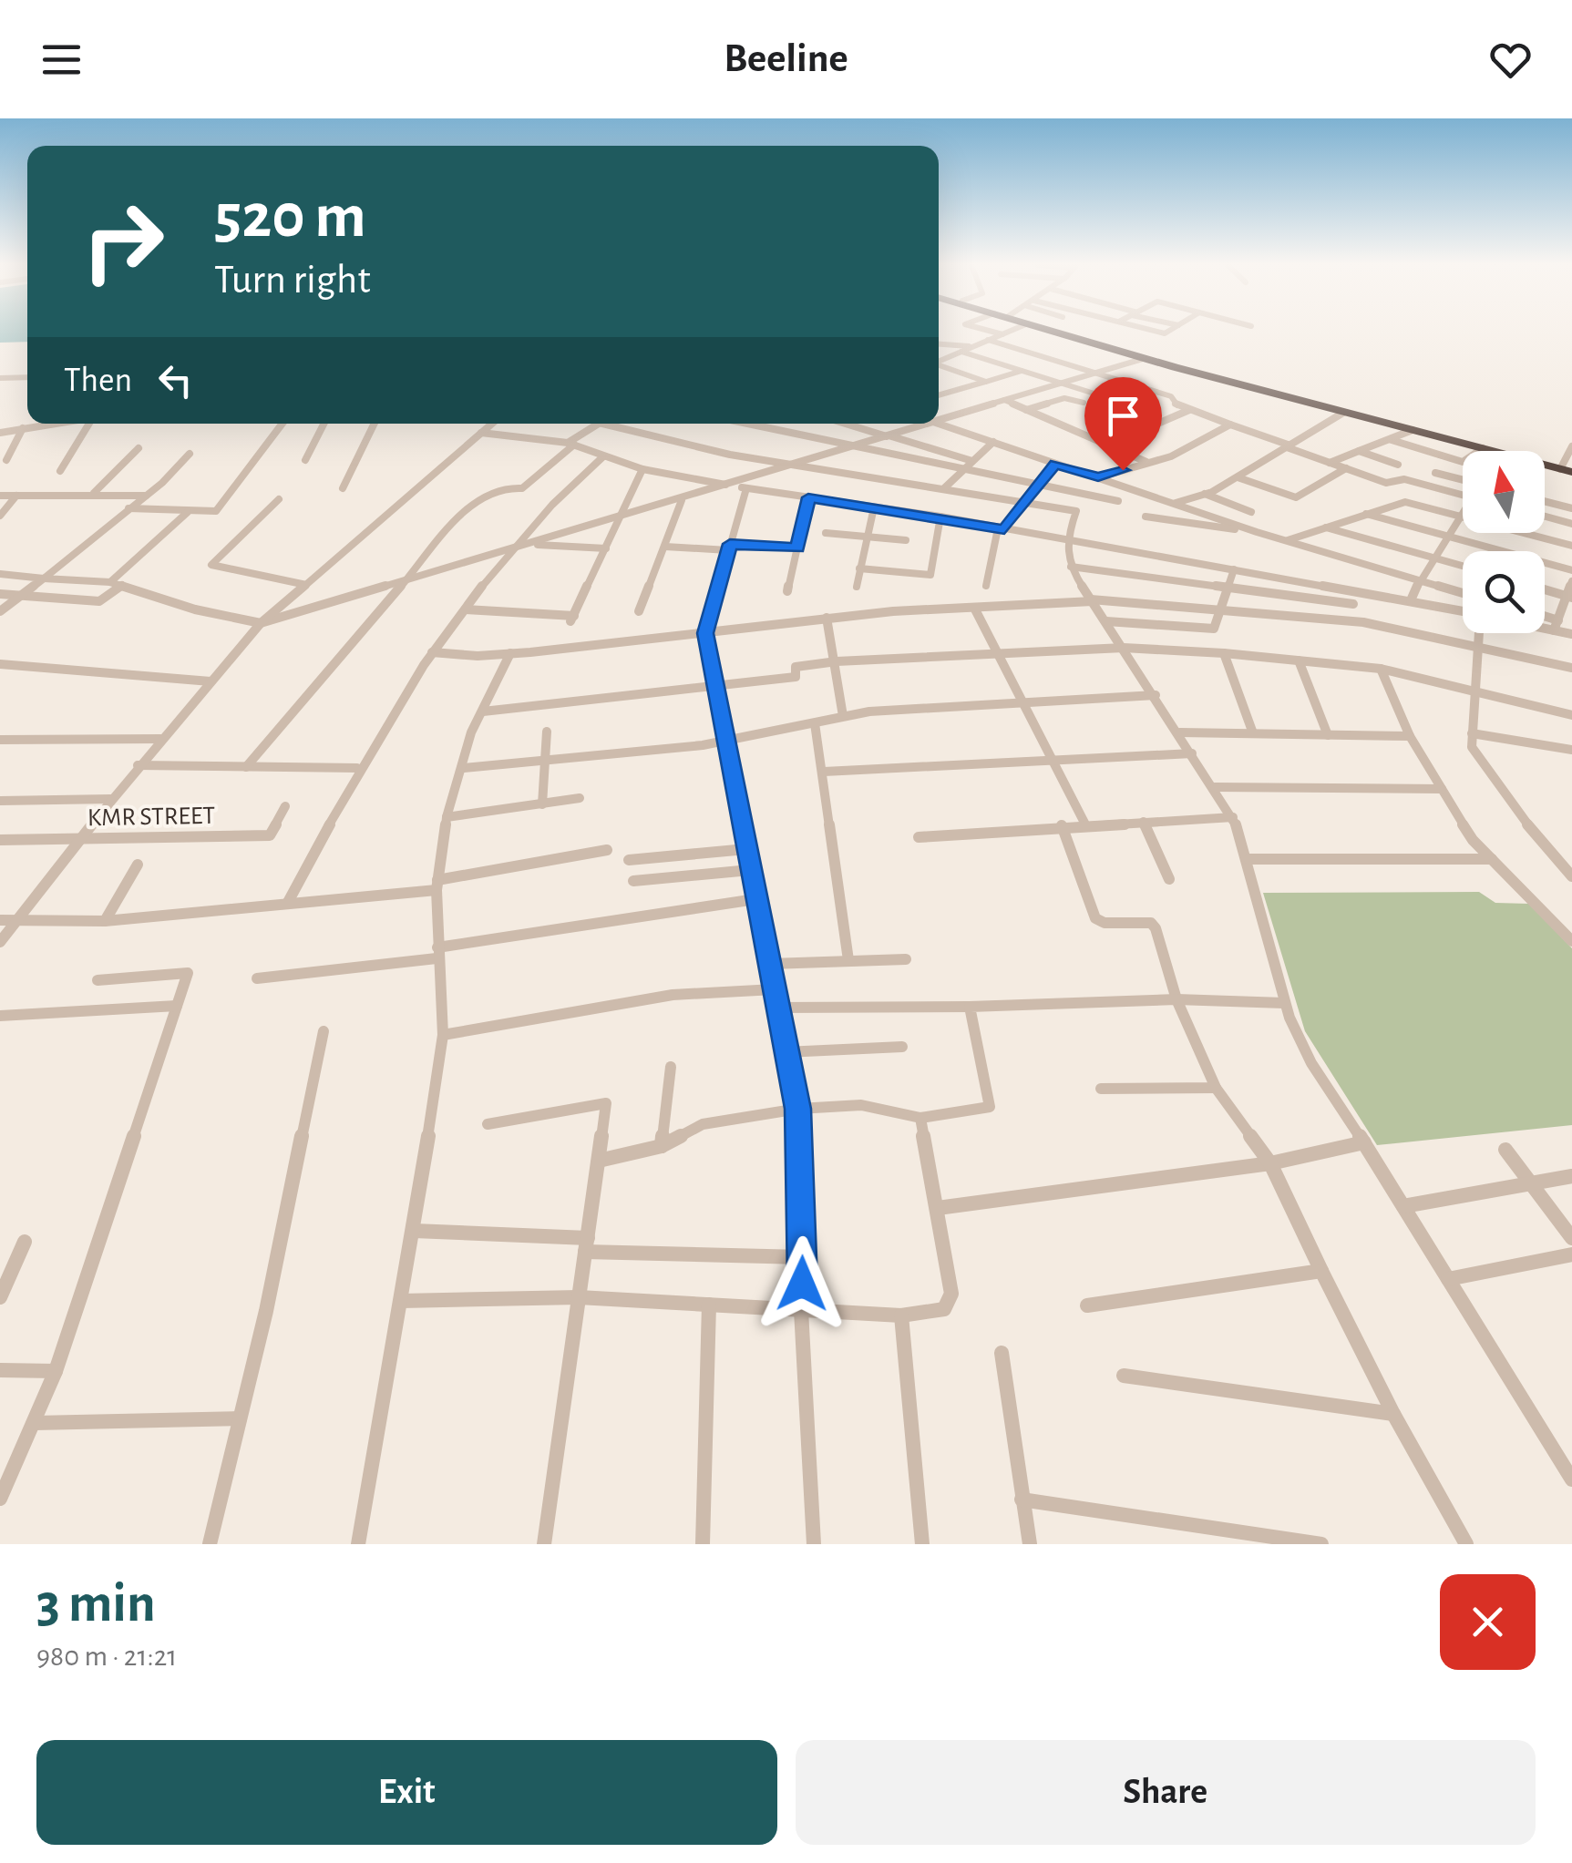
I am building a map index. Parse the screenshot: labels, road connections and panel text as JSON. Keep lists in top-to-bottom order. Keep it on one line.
{"streets":{"street":["KMR STREET"]},"north":"top","page":{"header":"Beeline","turn":["520 m","Turn right"],"then":"Then","heading":["3 min","980 m · 21:21"],"buttons":["Exit","Share"]}}
